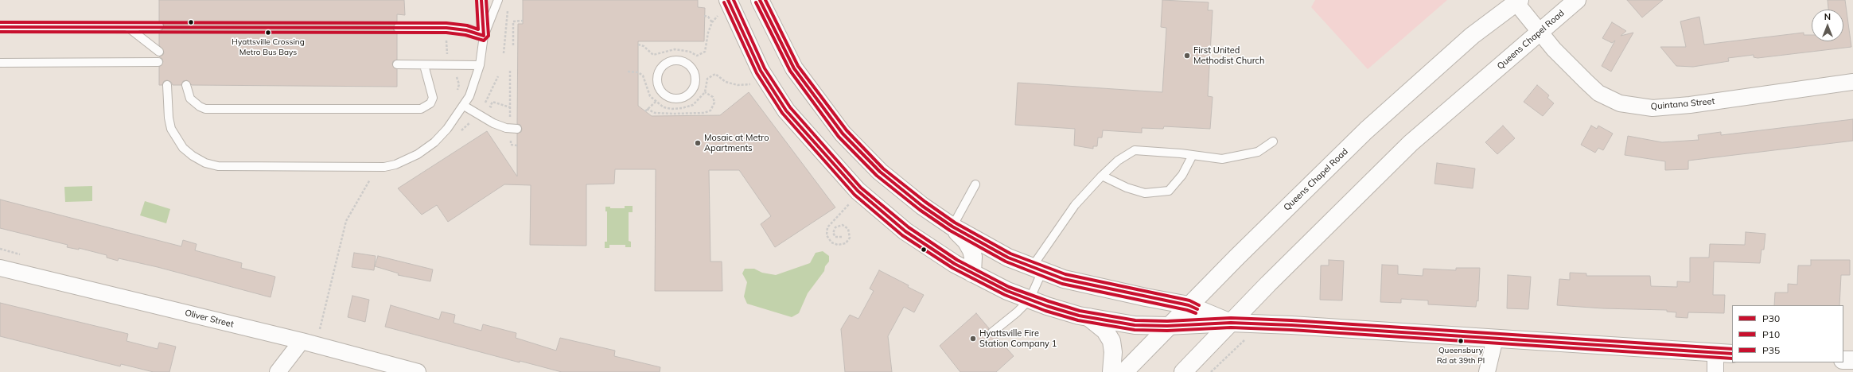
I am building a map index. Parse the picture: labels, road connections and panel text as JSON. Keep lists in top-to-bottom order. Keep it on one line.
{"streets":{"main road":["Queens Chapel Road"],"street":["Quintana Street","Oliver Street"]},"crossings":[["Queens Chapel Road","Quintana Street"]],"places":["Hyattsville Crossing Metro Bus Bays","First United Methodist Church","Mosaic at Metro Apartments","Hyattsville Fire Station Company 1","Queensbury Rd at 39th Pl"],"lines":["transit line P30","transit line P10","transit line P35"],"legend":["P30","P10","P35"],"north":"top"}
